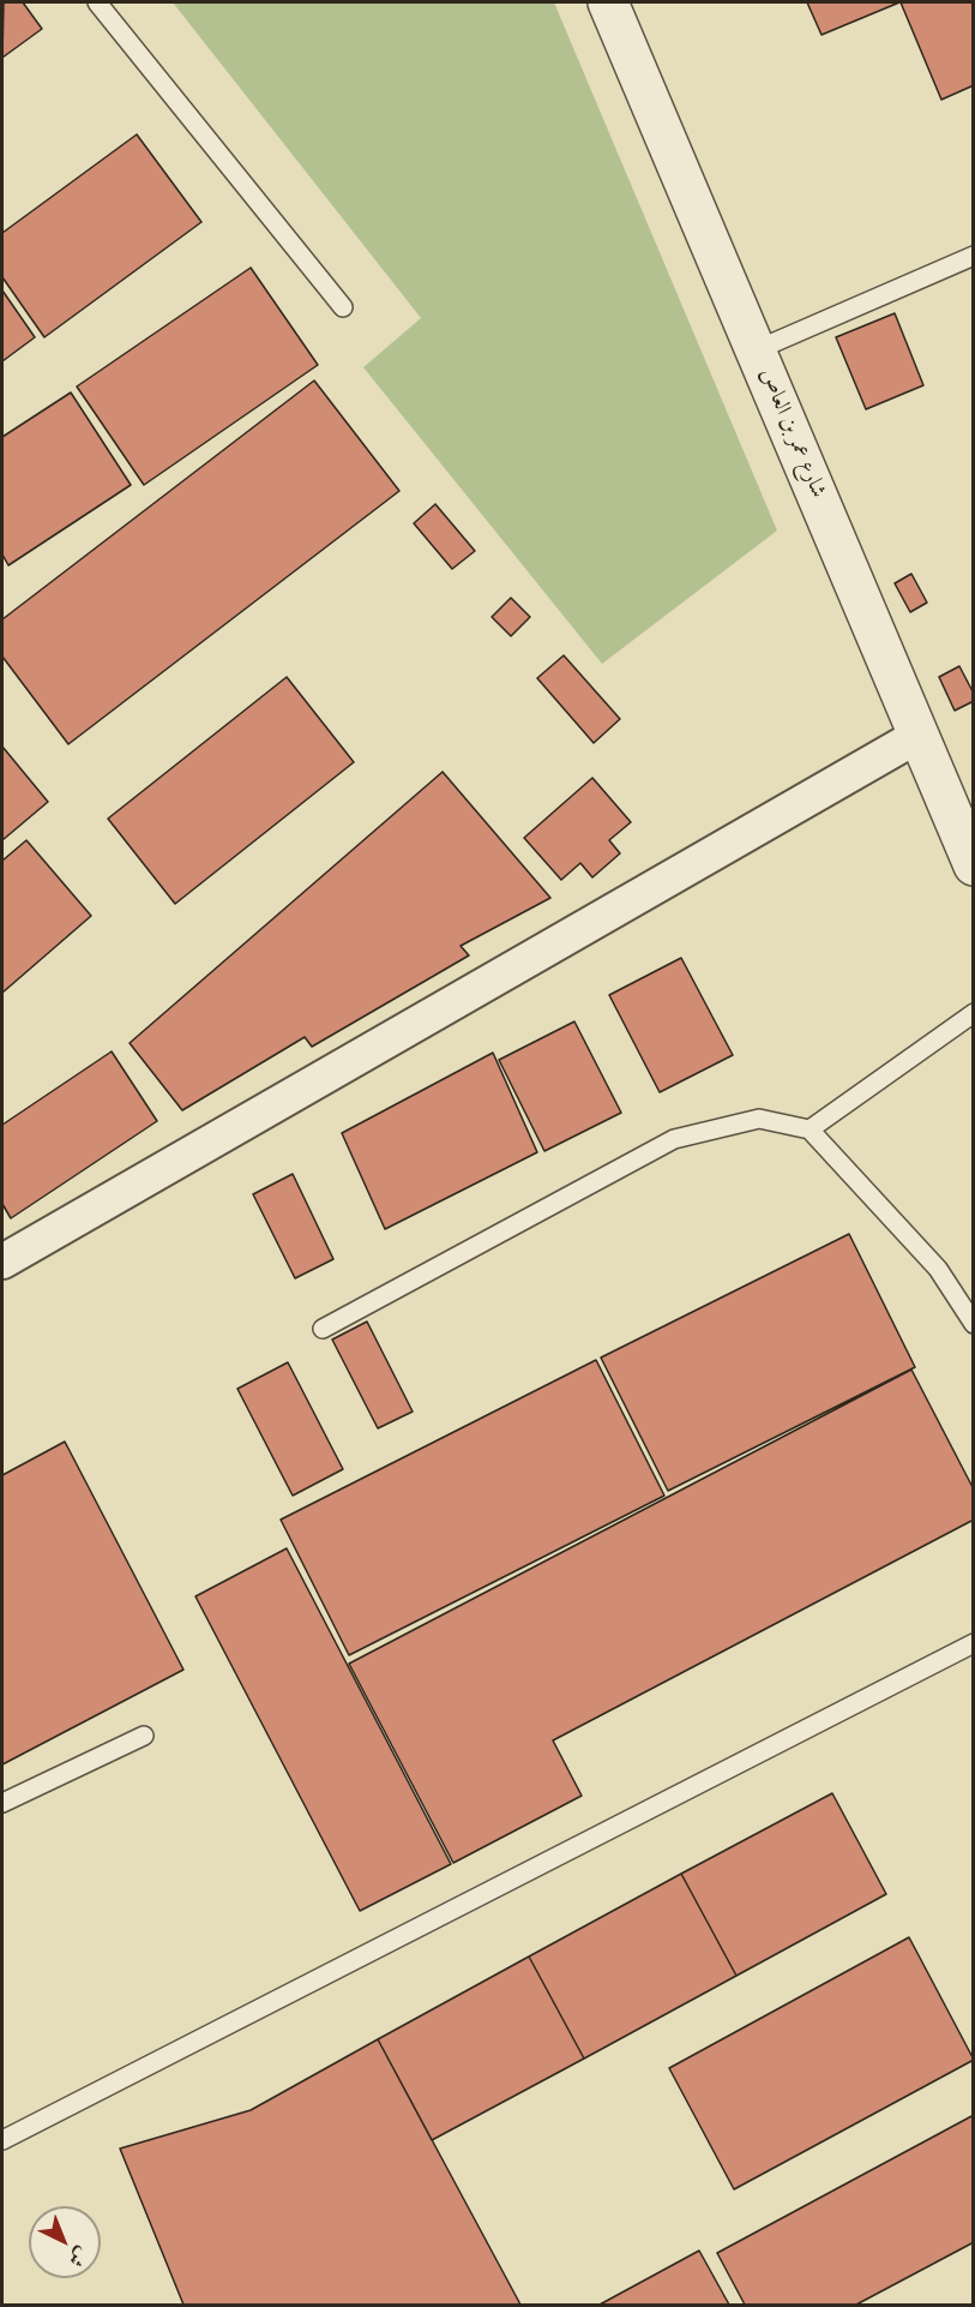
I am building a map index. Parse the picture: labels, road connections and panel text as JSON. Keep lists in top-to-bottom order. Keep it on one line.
{"streets":{"street":["شارع عمر بن العاص"]},"north":"bottom right"}
